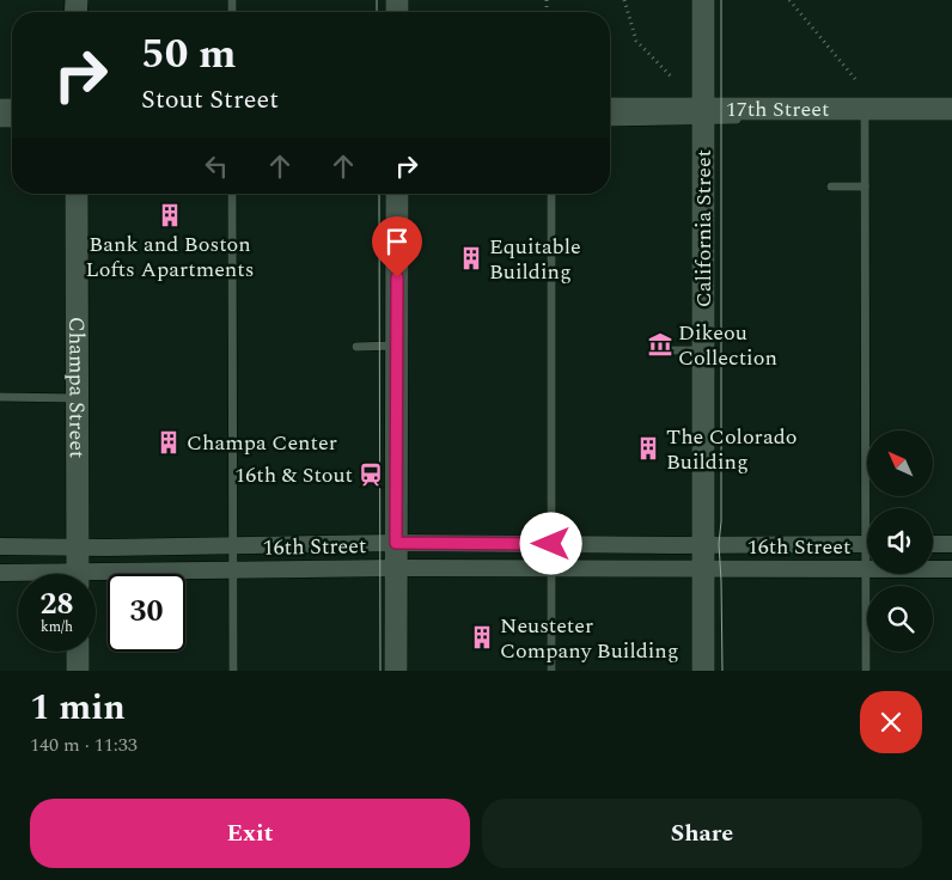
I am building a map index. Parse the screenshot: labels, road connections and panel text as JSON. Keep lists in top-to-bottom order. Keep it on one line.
{"streets":{"main road":["17th Street","California Street","Champa Street"],"street":["16th Street"]},"crossings":[["17th Street","California Street"],["California Street","16th Street"],["Champa Street","16th Street"]],"places":{"building":["Bank and Boston Lofts Apartments","Equitable Building","Champa Center","The Colorado Building","Neusteter Company Building"],"museum":["Dikeou Collection"],"station":["16th & Stout"]},"north":"top left","page":{"turn":["50 m","Stout Street"],"speed":"28 km/h","limit":"30","heading":["1 min","140 m · 11:33"],"buttons":["Exit","Share"]}}
